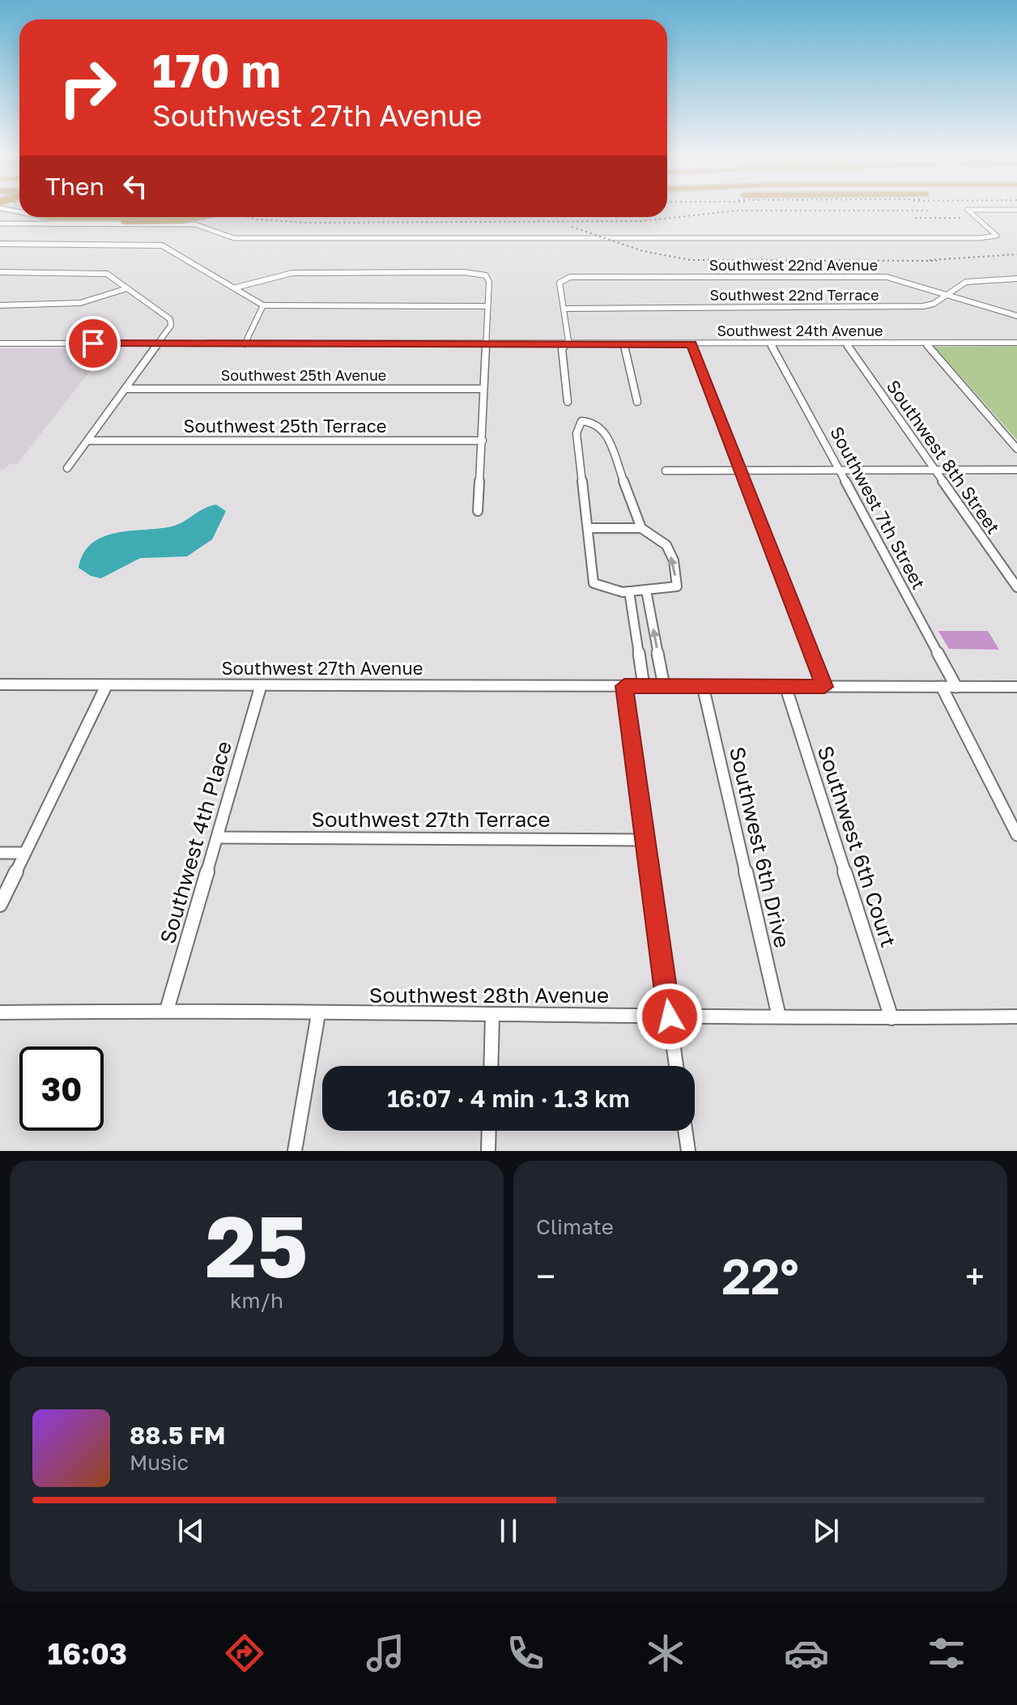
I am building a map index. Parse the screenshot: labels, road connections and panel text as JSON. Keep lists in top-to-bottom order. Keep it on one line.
{"streets":{"street":["Southwest 22nd Avenue","Southwest 22nd Terrace","Southwest 24th Avenue","Southwest 25th Avenue","Southwest 25th Terrace","Southwest 8th Street","Southwest 7th Street","Southwest 27th Avenue","Southwest 27th Terrace","Southwest 4th Place","Southwest 6th Court","Southwest 6th Drive","Southwest 28th Avenue"]},"crossings":[["Southwest 22nd Avenue","Southwest 22nd Terrace"],["Southwest 24th Avenue","Southwest 8th Street"],["Southwest 24th Avenue","Southwest 7th Street"],["Southwest 7th Street","Southwest 27th Avenue"],["Southwest 27th Avenue","Southwest 4th Place"],["Southwest 27th Avenue","Southwest 6th Court"],["Southwest 27th Avenue","Southwest 6th Drive"],["Southwest 27th Terrace","Southwest 4th Place"],["Southwest 4th Place","Southwest 28th Avenue"],["Southwest 6th Court","Southwest 28th Avenue"],["Southwest 6th Drive","Southwest 28th Avenue"]],"page":{"turn":["170 m","Southwest 27th Avenue"],"then":"Then","limit":"30","trip":"16:07 · 4 min · 1.3 km","tile":[["25","km/h"],"Climate"],"heat":["−","22°","+"],"song":["88.5 FM","Music"],"tabs":"16:03"}}
